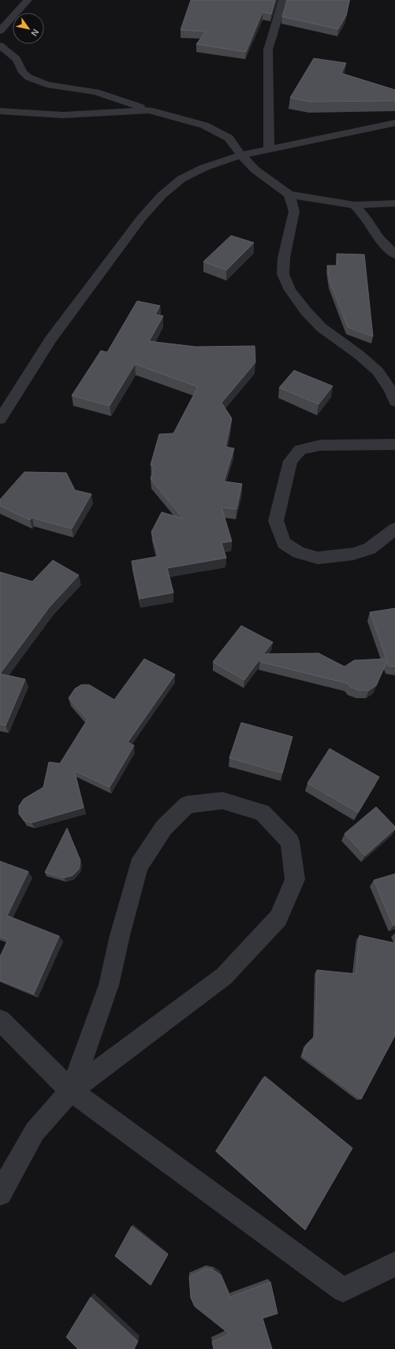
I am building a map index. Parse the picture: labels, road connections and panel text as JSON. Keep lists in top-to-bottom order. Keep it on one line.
{"north":"bottom right"}
